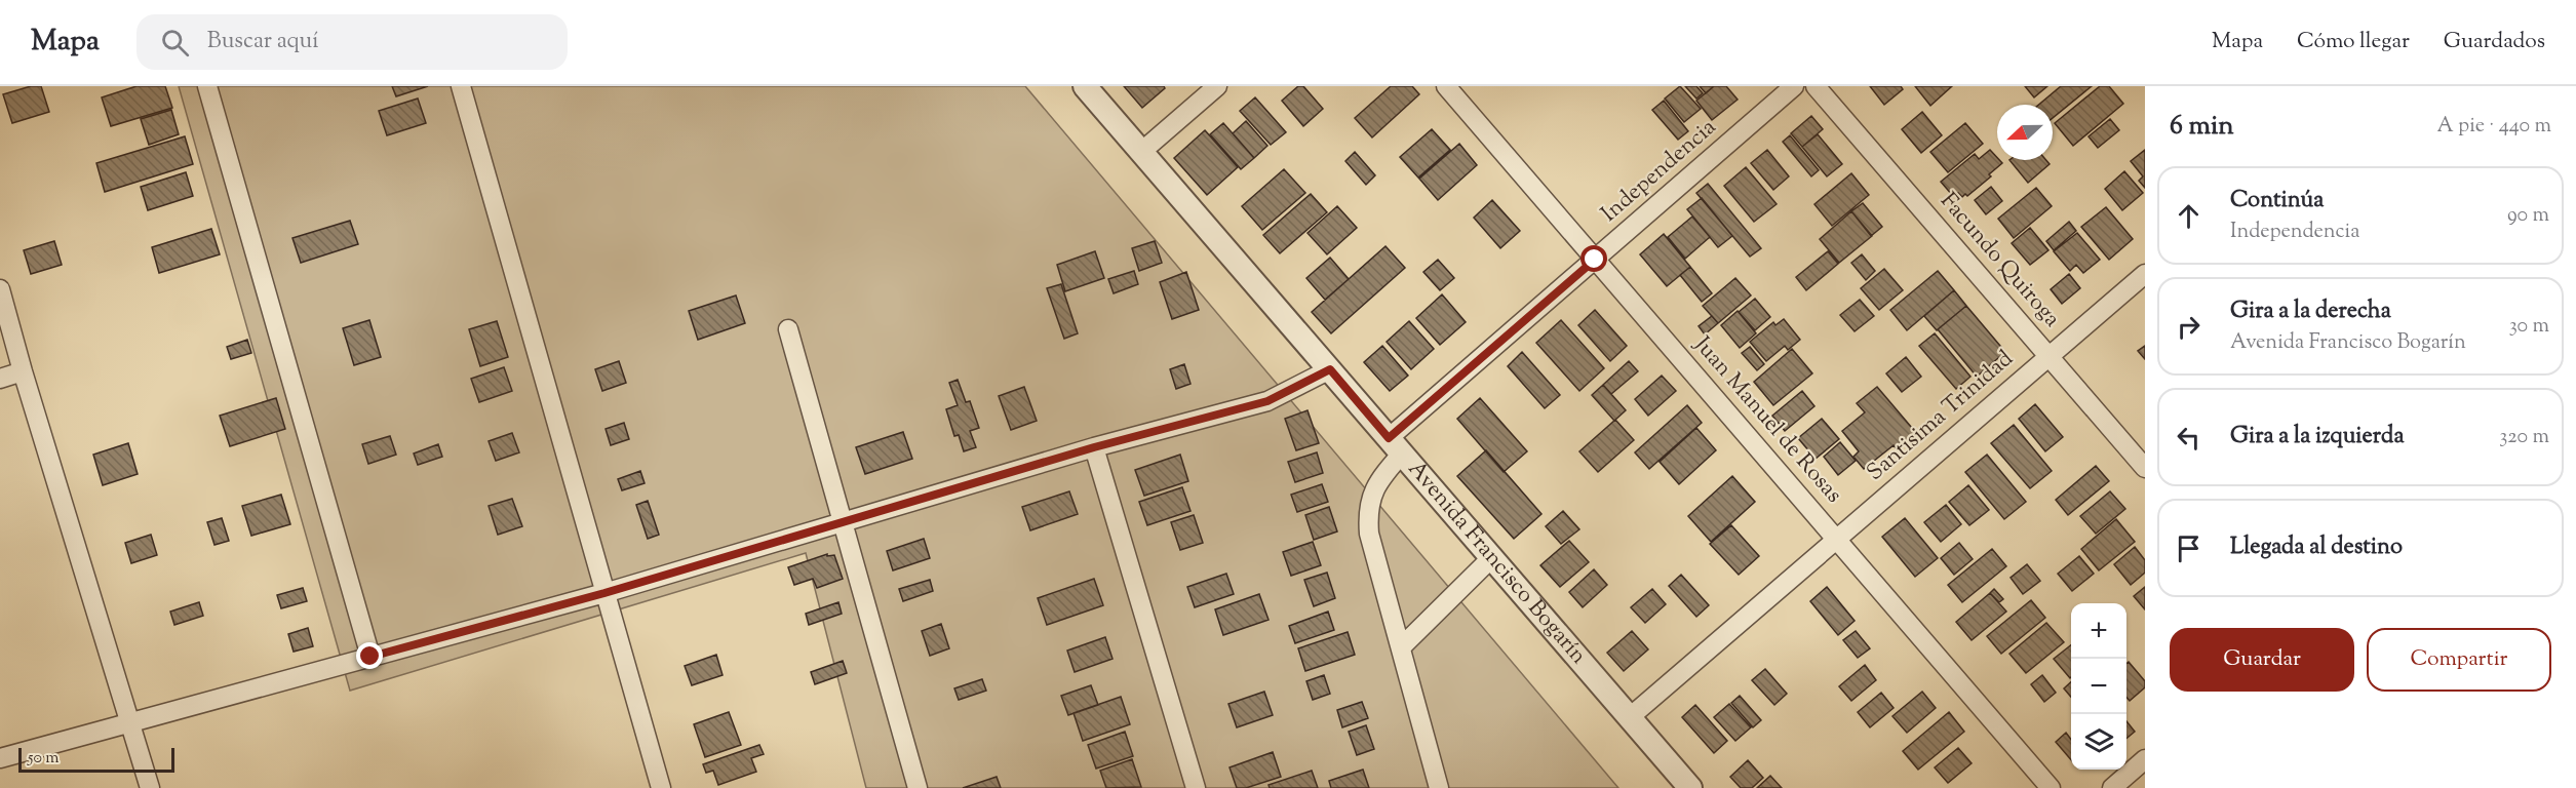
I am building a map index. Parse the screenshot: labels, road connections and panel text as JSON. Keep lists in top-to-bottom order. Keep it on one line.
{"streets":{"street":["Independencia","Facundo Quiroga","Santisima Trinidad","Juan Manuel de Rosas","Avenida Francisco Bogarín"]},"crossings":[["Independencia","Juan Manuel de Rosas"],["Independencia","Avenida Francisco Bogarín"],["Facundo Quiroga","Santisima Trinidad"],["Santisima Trinidad","Juan Manuel de Rosas"],["Santisima Trinidad","Avenida Francisco Bogarín"]],"scale_bar":"50 m","north":"left","page":{"header":"Mapa","search":"Buscar aquí","nav":["Mapa","Cómo llegar","Guardados"],"heading":["6 min","A pie · 440 m"],"list":[["Continúa","Independencia","90 m"],["Gira a la derecha","Avenida Francisco Bogarín","30 m"],["Gira a la izquierda","320 m"],"Llegada al destino"],"map_buttons":["+","−"],"buttons":["Guardar","Compartir"],"scale":"50 m"}}
